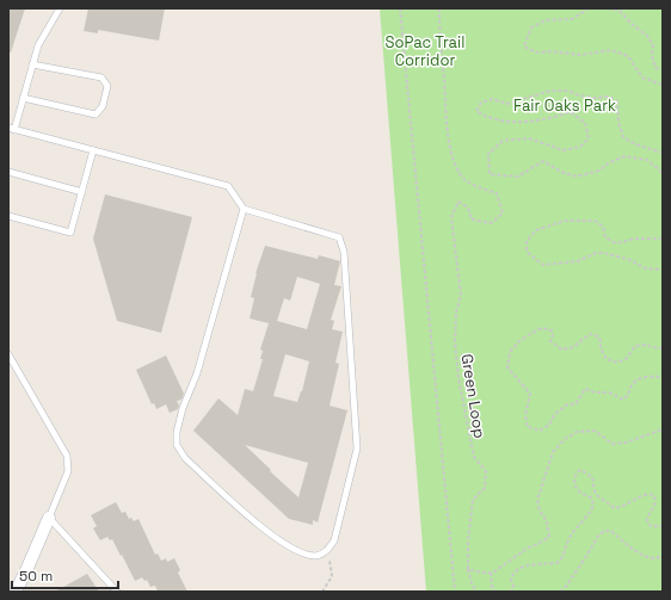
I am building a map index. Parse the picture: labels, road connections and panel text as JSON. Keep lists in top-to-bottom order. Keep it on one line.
{"streets":{"path":["Green Loop"]},"parks":["SoPac Trail Corridor","Fair Oaks Park"],"scale_bar":"50 m"}
